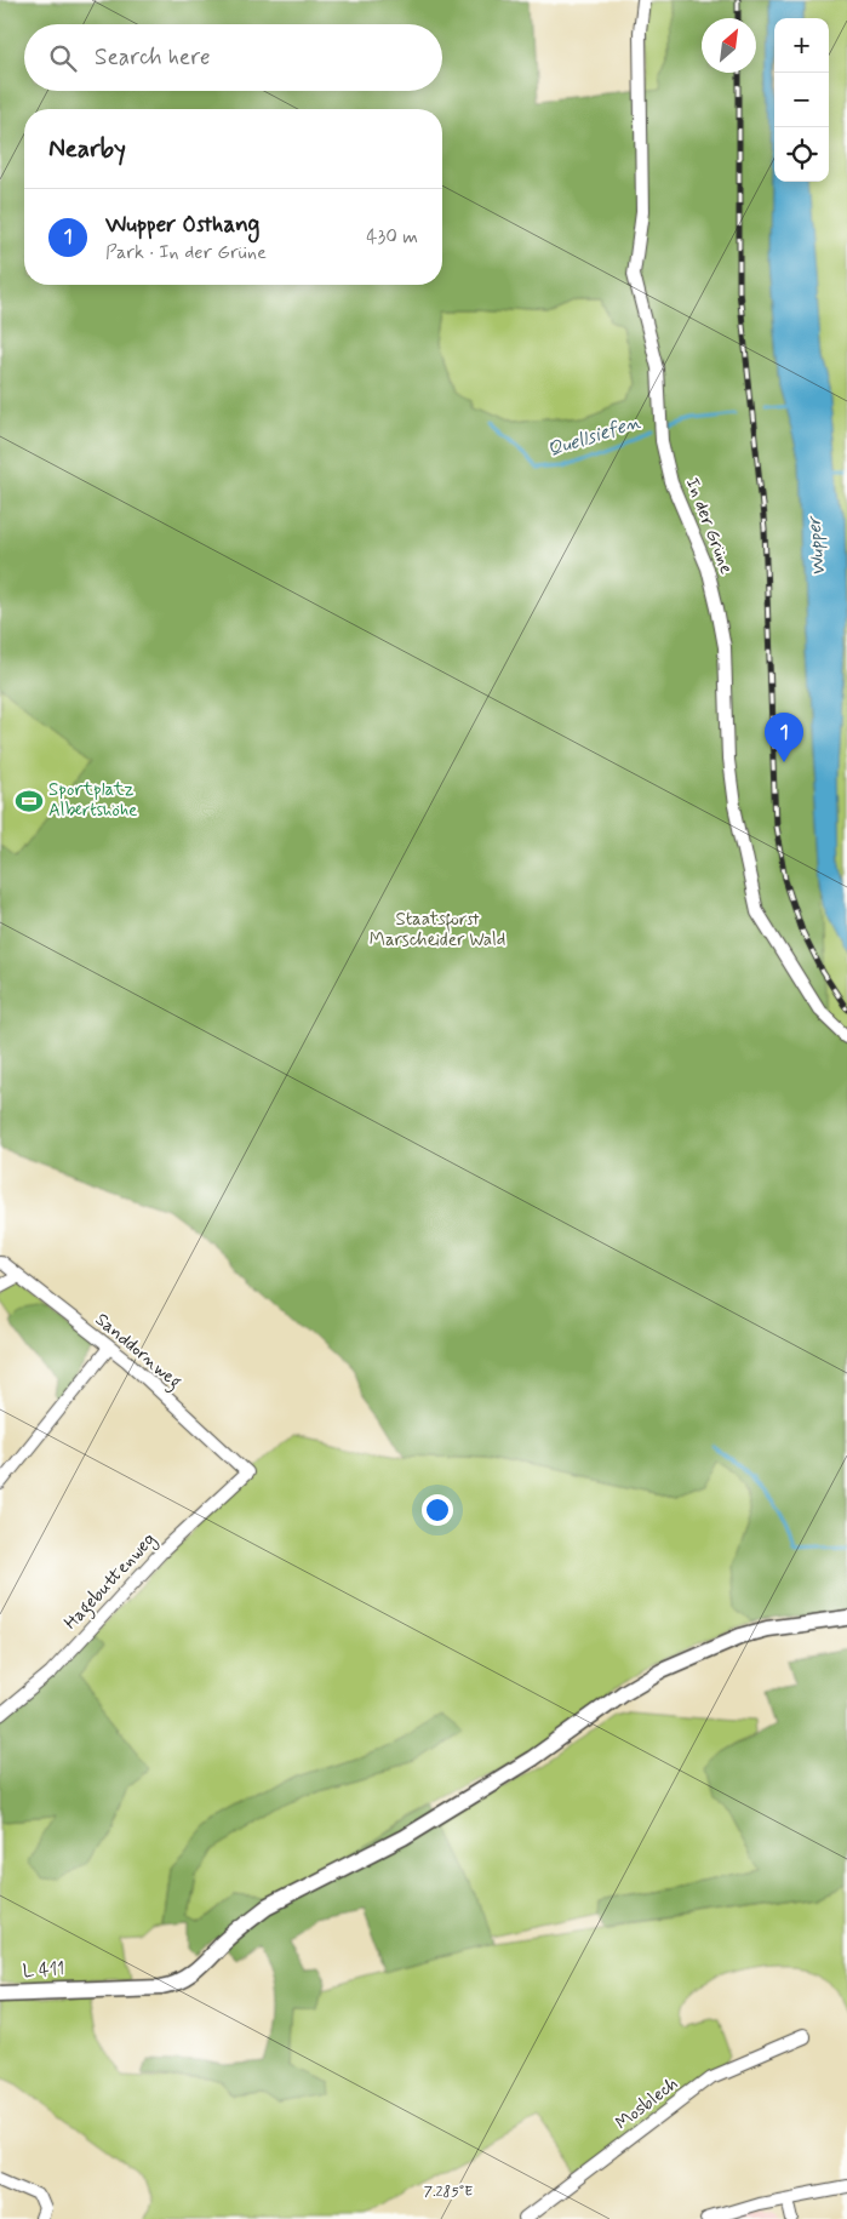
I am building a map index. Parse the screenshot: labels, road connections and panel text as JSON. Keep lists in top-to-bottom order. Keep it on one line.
{"streets":{"main road":["L 411"],"street":["In der Grüne","Sanddornweg","Hagebuttenweg","Mosblech"]},"crossings":[["Sanddornweg","Hagebuttenweg"]],"water":["Quellsiefen","Wupper"],"parks":["Staatsforst Marscheider Wald"],"places":{"sports":["Sportplatz Albertshöhe"]},"north":"top right","page":{"map_buttons":["+","−"],"search":"Search here","heading":"Nearby","list":[{"mark":"1","name":"Wupper Osthang","note":"Park · In der Grüne","value":"430 m"}],"pins":"1"},"coordinates":["7.285°E"]}
